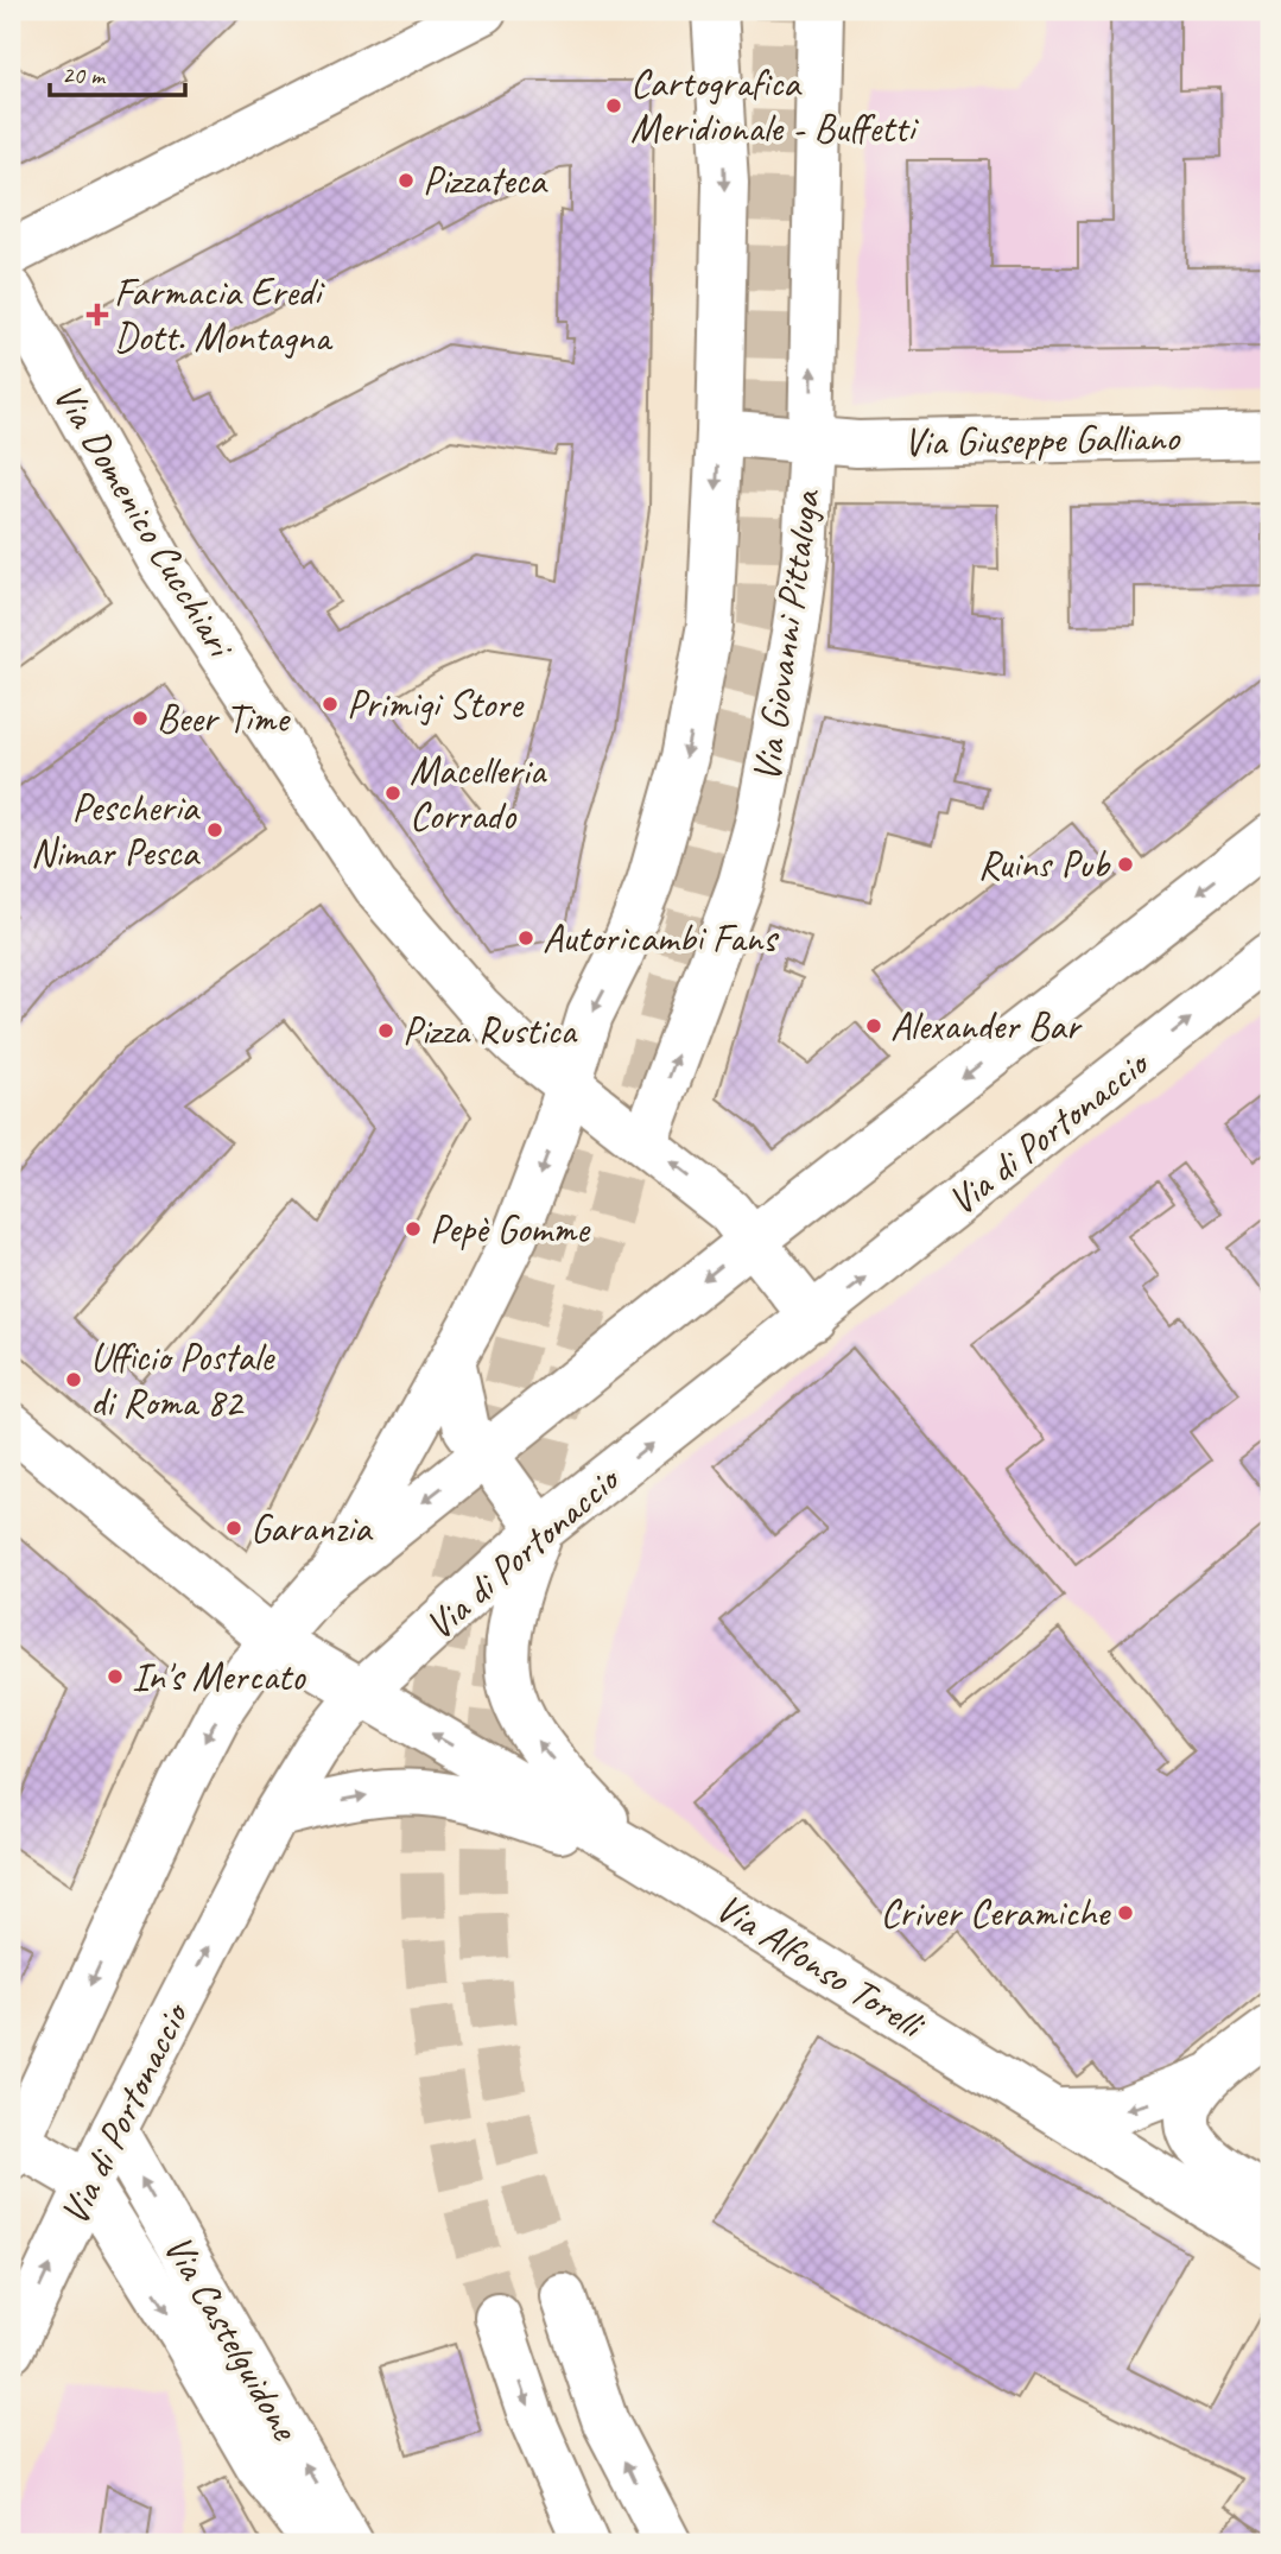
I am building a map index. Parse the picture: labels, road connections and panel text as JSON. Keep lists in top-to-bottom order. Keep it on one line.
{"streets":{"main road":["Via Giuseppe Galliano","Via Domenico Cucchiari","Via Giovanni Pittaluga","Via di Portonaccio","Via Alfonso Torelli","Via Castelguidone"]},"crossings":[["Via Giuseppe Galliano","Via Giovanni Pittaluga"],["Via Domenico Cucchiari","Via Giovanni Pittaluga"],["Via Domenico Cucchiari","Via di Portonaccio"],["Via di Portonaccio","Via Alfonso Torelli"],["Via di Portonaccio","Via Castelguidone"]],"places":{"other":["Cartografica Meridionale - Buffetti","Pizzateca","Primigi Store","Beer Time","Macelleria Corrado","Pescheria Nimar Pesca","Ruins Pub","Autoricambi Fans","Alexander Bar","Pizza Rustica","Pepè Gomme","Ufficio Postale di Roma 82","Garanzia","In's Mercato","Criver Ceramiche"],"health":["Farmacia Eredi Dott. Montagna"]},"scale_bar":"20 m"}
